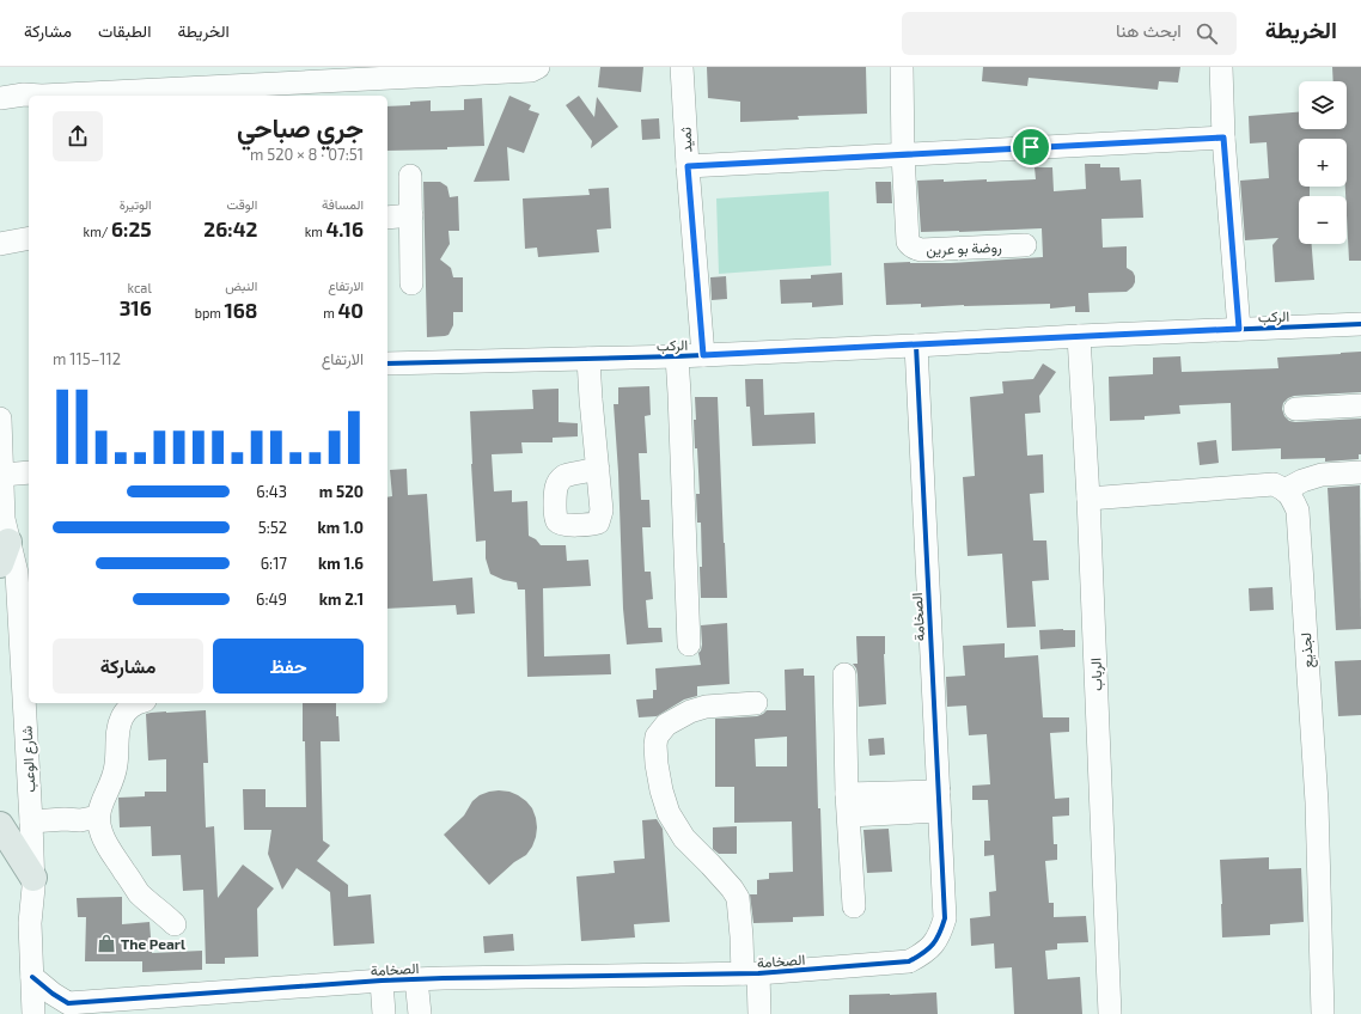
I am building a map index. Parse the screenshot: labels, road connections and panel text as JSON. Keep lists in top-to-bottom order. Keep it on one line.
{"streets":{"street":["ثميد","روضة بو عرين","الركب","الصخامة","لجذيع","الرباب","شارع الوعب"]},"crossings":[["ثميد","الركب"],["الركب","الصخامة"],["الركب","الرباب"],["الصخامة","شارع الوعب"]],"places":{"shop":["The Pearl"]},"page":{"header":"الخريطة","search":"ابحث هنا","nav":["الخريطة","الطبقات","مشاركة"],"map_buttons":["+","−"],"heading":["جري صباحي","07:51 · 8 × 520 m"],"stats":[["المسافة","4.16 km"],["الوقت","26:42"],["الوتيرة","6:25 /km"],["الارتفاع","40 m"],["النبض","168 bpm"],["kcal","316"]],"chart":["الارتفاع","112–115 m"],"list":[{"name":"520 m","note":"6:43"},{"name":"1.0 km","note":"5:52"},{"name":"1.6 km","note":"6:17"},{"name":"2.1 km","note":"6:49"}],"buttons":["حفظ","مشاركة"]}}
